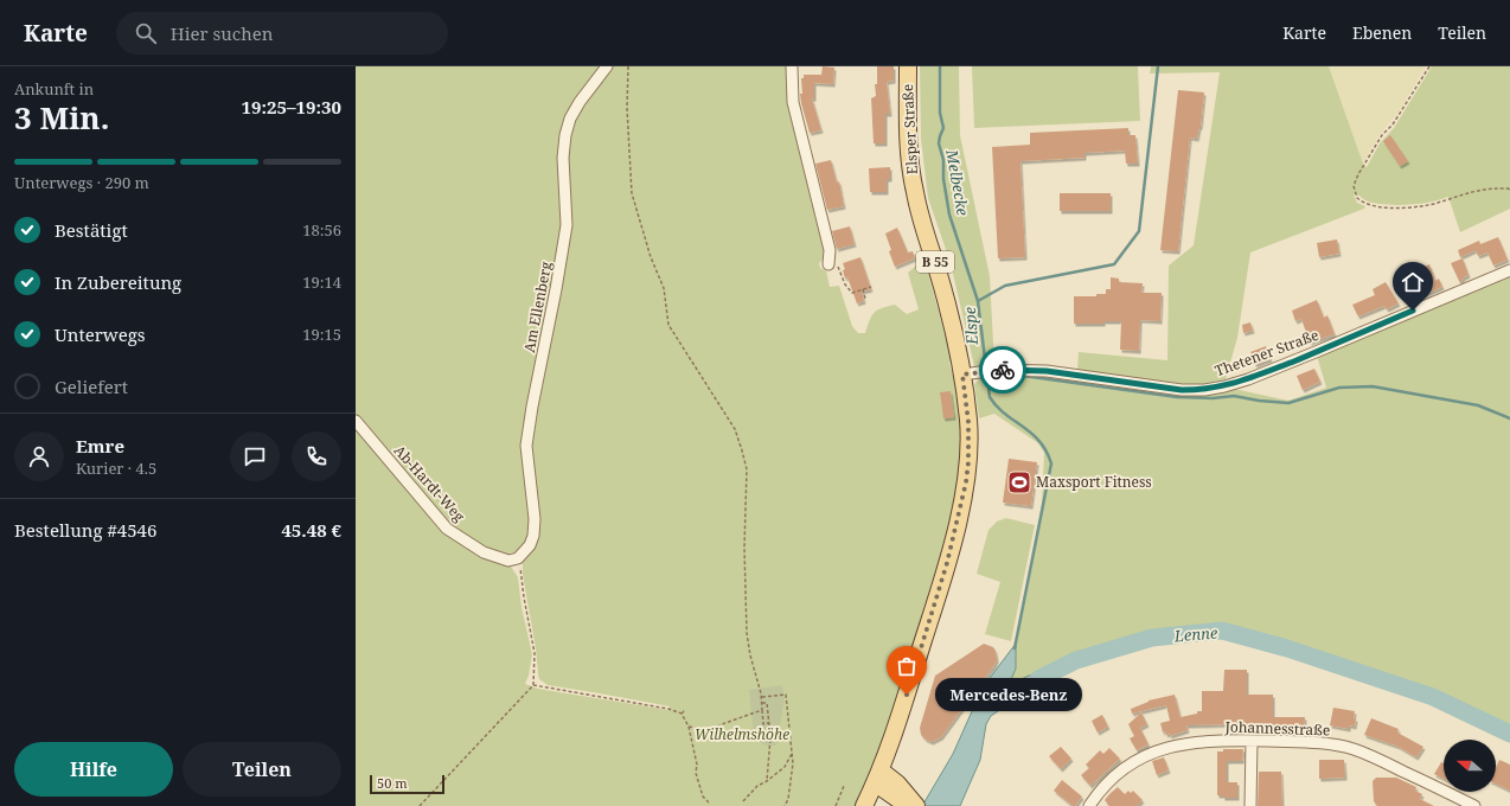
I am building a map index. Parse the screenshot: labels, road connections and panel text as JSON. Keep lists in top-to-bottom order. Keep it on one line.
{"streets":{"main road":["Elsper Straße","B 55"],"street":["Am Ellenberg","Thetener Straße","Ab-Hardt-Weg","Johannesstraße"]},"crossings":[["Elsper Straße","Thetener Straße"],["Am Ellenberg","Ab-Hardt-Weg"]],"water":["Melbecke","Elspe","Lenne"],"parks":["Wilhelmshöhe"],"places":{"sports":["Maxsport Fitness"],"other":["Mercedes-Benz"]},"scale_bar":"50 m","north":"left","page":{"header":"Karte","search":"Hier suchen","nav":["Karte","Ebenen","Teilen"],"heading":["3 Min.","Ankunft in","19:25–19:30"],"panel":["Emre","Kurier · 4.5","Bestellung #4546","45.48 €"],"bar":"Unterwegs · 290 m","list":[["Bestätigt","18:56"],["In Zubereitung","19:14"],["Unterwegs","19:15"],"Geliefert"],"bubble":"Mercedes-Benz","buttons":["Hilfe","Teilen"],"scale":"50 m"}}
